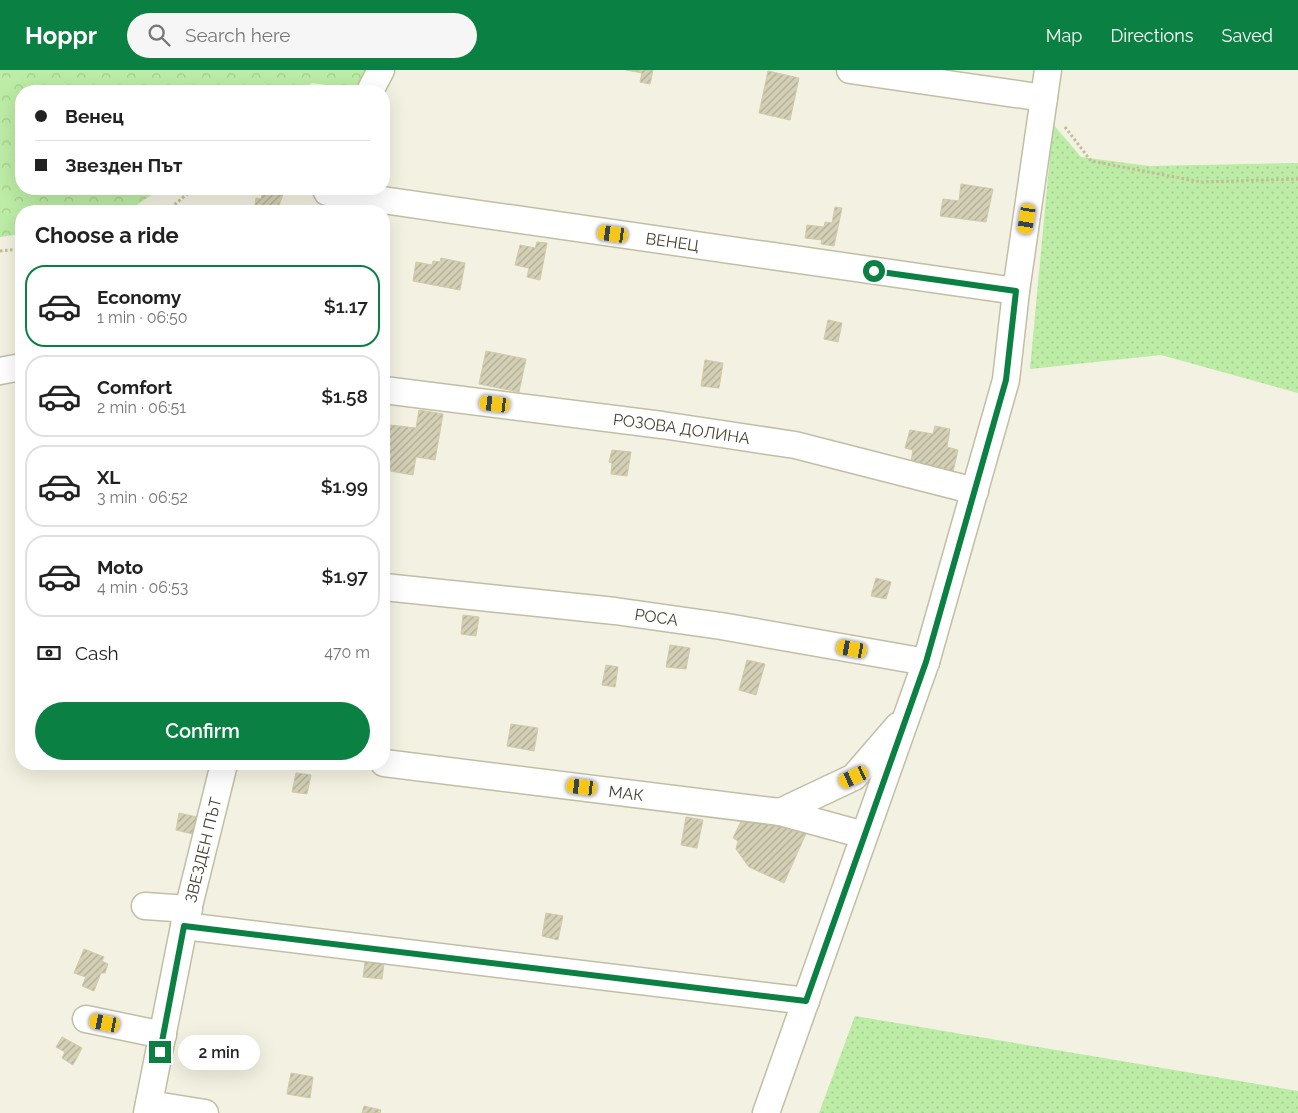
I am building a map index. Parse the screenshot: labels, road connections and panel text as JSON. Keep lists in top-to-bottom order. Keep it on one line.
{"streets":{"street":["ВЕНЕЦ","РОЗОВА ДОЛИНА","РОСА","МАК","ЗВЕЗДЕН ПЪТ"]},"page":{"header":"Hoppr","search":"Search here","nav":["Map","Directions","Saved"],"banner":["Венец","Звезден Път"],"heading":"Choose a ride","list":[{"name":"Economy","note":"1 min · 06:50","value":"$1.17"},{"name":"Comfort","note":"2 min · 06:51","value":"$1.58"},{"name":"XL","note":"3 min · 06:52","value":"$1.99"},{"name":"Moto","note":"4 min · 06:53","value":"$1.97"}],"pay":["Cash","470 m"],"buttons":"Confirm","bubble":"2 min"}}
